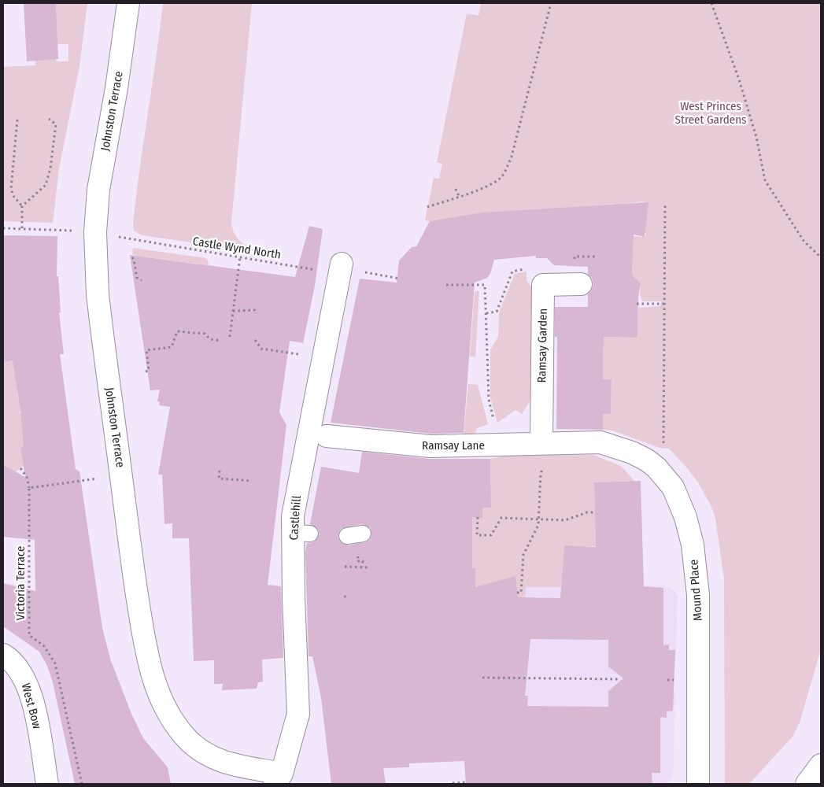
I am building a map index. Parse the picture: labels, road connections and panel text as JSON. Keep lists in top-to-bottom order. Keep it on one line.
{"streets":{"street":["Johnston Terrace","Ramsay Garden","Ramsay Lane","Castlehill","Mound Place","West Bow"],"path":["Castle Wynd North","Victoria Terrace"]},"crossings":[["Johnston Terrace","Castlehill"],["Castle Wynd North","Castlehill"],["Ramsay Garden","Ramsay Lane"],["Ramsay Lane","Castlehill"],["Ramsay Lane","Mound Place"]],"parks":["West Princes Street Gardens"]}
